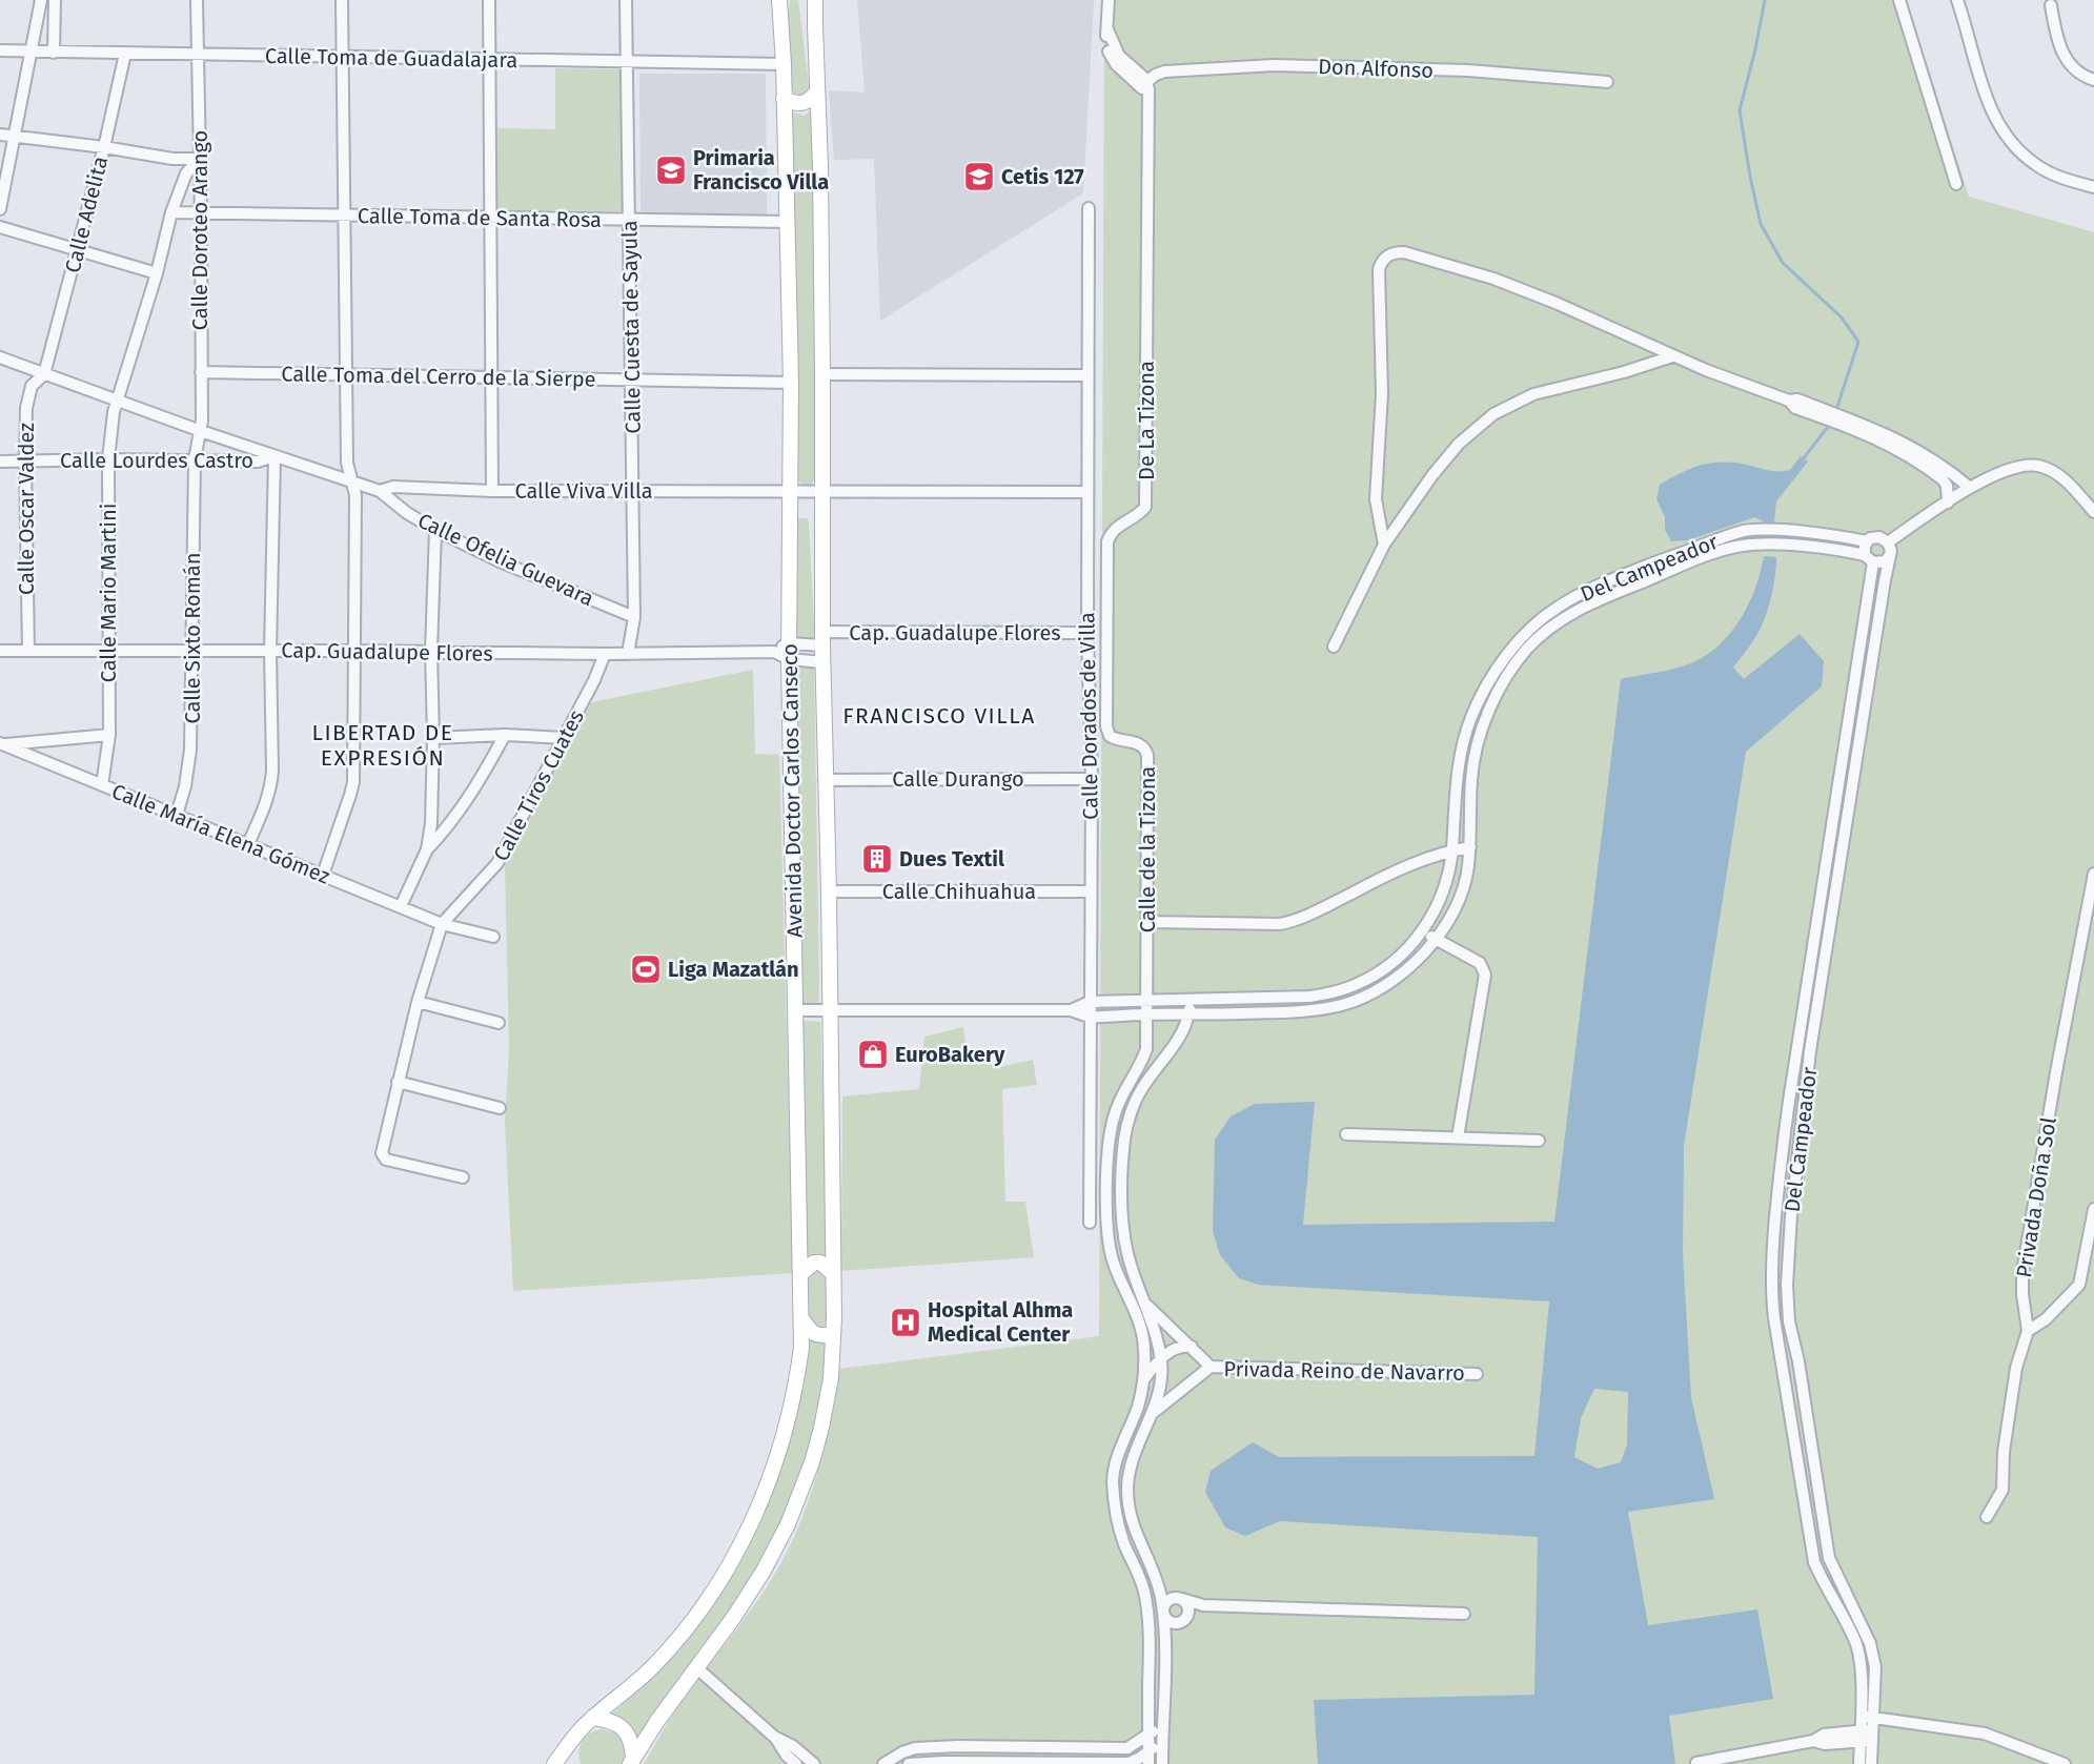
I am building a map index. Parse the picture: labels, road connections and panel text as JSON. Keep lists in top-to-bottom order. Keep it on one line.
{"streets":{"main road":["Avenida Doctor Carlos Canseco"],"street":["Calle Toma de Guadalajara","Don Alfonso","Calle Adelita","Calle Toma de Santa Rosa","Calle Doroteo Arango","Calle Cuesta de Sayula","Calle Toma del Cerro de la Sierpe","De La Tizona","Calle Lourdes Castro","Calle Viva Villa","Calle Oscar Valdez","Calle Ofelia Guevara","Del Campeador","Calle Mario Martini","Cap. Guadalupe Flores","Calle Sixto Román","Calle Dorados de Villa","Calle Durango","Calle Tiros Cuates","Calle María Elena Gómez","Calle de la Tizona","Calle Chihuahua","Privada Doña Sol","Privada Reino de Navarro"]},"crossings":[["Calle Toma de Guadalajara","Calle Adelita"],["Calle Toma de Guadalajara","Calle Doroteo Arango"],["Calle Toma de Guadalajara","Calle Cuesta de Sayula"],["Calle Toma de Guadalajara","Avenida Doctor Carlos Canseco"],["Don Alfonso","De La Tizona"],["Calle Adelita","Calle Oscar Valdez"],["Calle Toma de Santa Rosa","Calle Doroteo Arango"],["Calle Toma de Santa Rosa","Calle Cuesta de Sayula"],["Calle Toma de Santa Rosa","Calle Mario Martini"],["Calle Toma de Santa Rosa","Avenida Doctor Carlos Canseco"],["Calle Doroteo Arango","Calle Toma del Cerro de la Sierpe"],["Calle Doroteo Arango","Calle Lourdes Castro"],["Calle Doroteo Arango","Calle Mario Martini"],["Calle Doroteo Arango","Calle Sixto Román"],["Calle Cuesta de Sayula","Calle Toma del Cerro de la Sierpe"],["Calle Cuesta de Sayula","Calle Viva Villa"],["Calle Cuesta de Sayula","Calle Ofelia Guevara"],["Calle Cuesta de Sayula","Cap. Guadalupe Flores"],["Calle Toma del Cerro de la Sierpe","Avenida Doctor Carlos Canseco"],["De La Tizona","Calle de la Tizona"],["Calle Lourdes Castro","Calle Oscar Valdez"],["Calle Lourdes Castro","Calle Ofelia Guevara"],["Calle Lourdes Castro","Calle Mario Martini"],["Calle Lourdes Castro","Calle Sixto Román"],["Calle Viva Villa","Calle Ofelia Guevara"],["Calle Viva Villa","Avenida Doctor Carlos Canseco"],["Calle Oscar Valdez","Cap. Guadalupe Flores"],["Del Campeador","Calle Dorados de Villa"],["Del Campeador","Calle de la Tizona"],["Calle Mario Martini","Cap. Guadalupe Flores"],["Calle Mario Martini","Calle María Elena Gómez"],["Cap. Guadalupe Flores","Calle Sixto Román"],["Cap. Guadalupe Flores","Calle Dorados de Villa"],["Cap. Guadalupe Flores","Calle Tiros Cuates"],["Cap. Guadalupe Flores","Avenida Doctor Carlos Canseco"],["Calle Sixto Román","Calle María Elena Gómez"],["Calle Dorados de Villa","Calle Durango"],["Calle Dorados de Villa","Calle Chihuahua"],["Calle Durango","Avenida Doctor Carlos Canseco"],["Calle Tiros Cuates","Calle María Elena Gómez"],["Avenida Doctor Carlos Canseco","Calle Chihuahua"]],"districts":["FRANCISCO VILLA","LIBERTAD DE EXPRESIÓN"],"places":{"school or university":["Primaria Francisco Villa","Cetis 127"],"building":["Dues Textil"],"sports":["Liga Mazatlán"],"shop":["EuroBakery"],"hospital":["Hospital Alhma Medical Center"]}}
